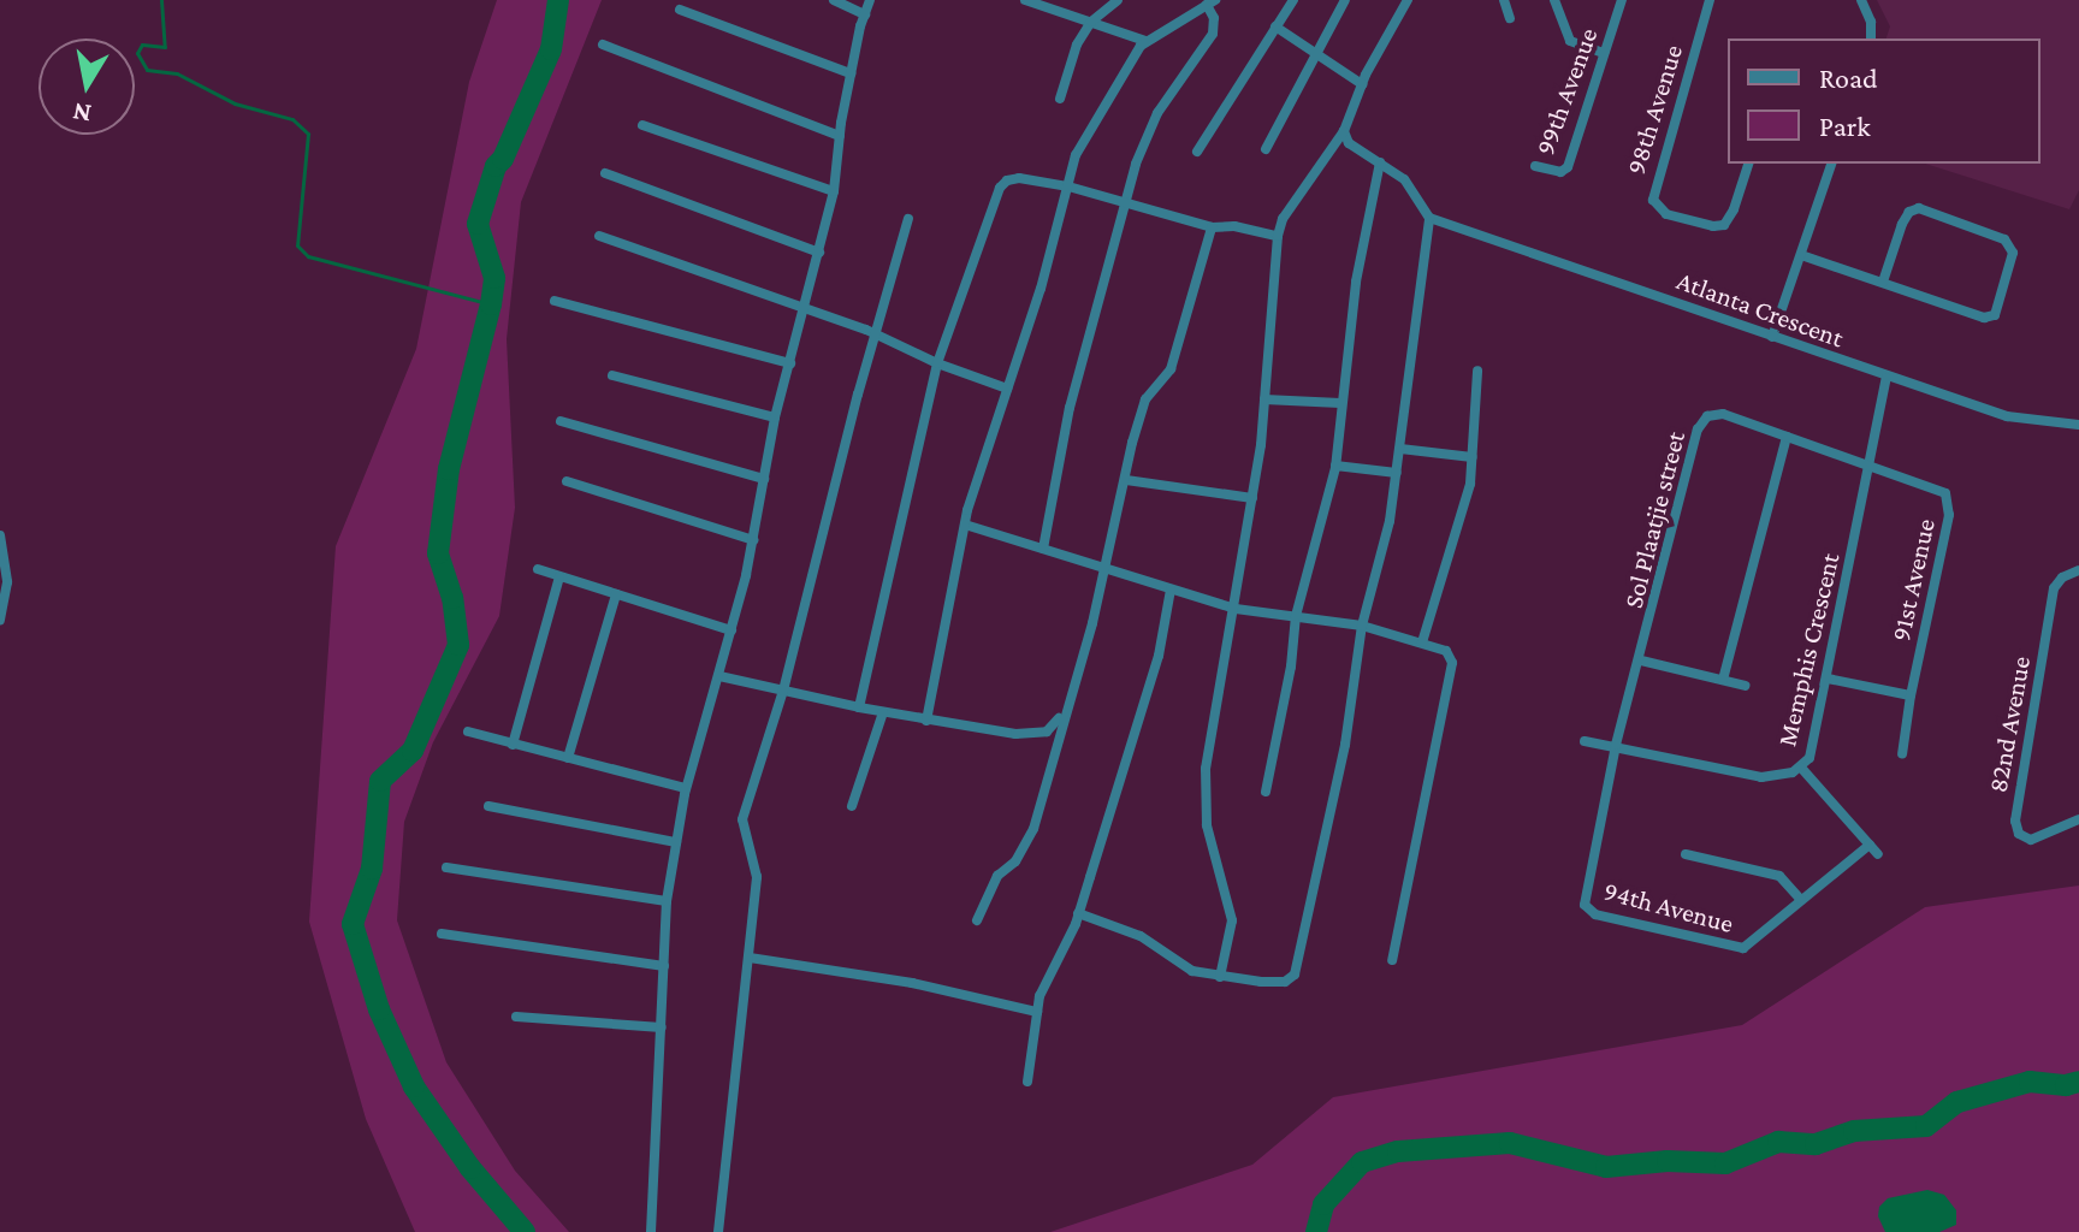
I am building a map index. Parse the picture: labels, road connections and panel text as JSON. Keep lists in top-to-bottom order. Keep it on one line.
{"streets":{"street":["99th Avenue","98th Avenue","Atlanta Crescent","Sol Plaatjie street","91st Avenue","Memphis Crescent","82nd Avenue","94th Avenue"]},"crossings":[["Atlanta Crescent","Memphis Crescent"],["Sol Plaatjie street","91st Avenue"],["Sol Plaatjie street","Memphis Crescent"],["Sol Plaatjie street","94th Avenue"],["91st Avenue","Memphis Crescent"],["Memphis Crescent","94th Avenue"]],"legend":["Road","Park"],"north":"bottom"}
